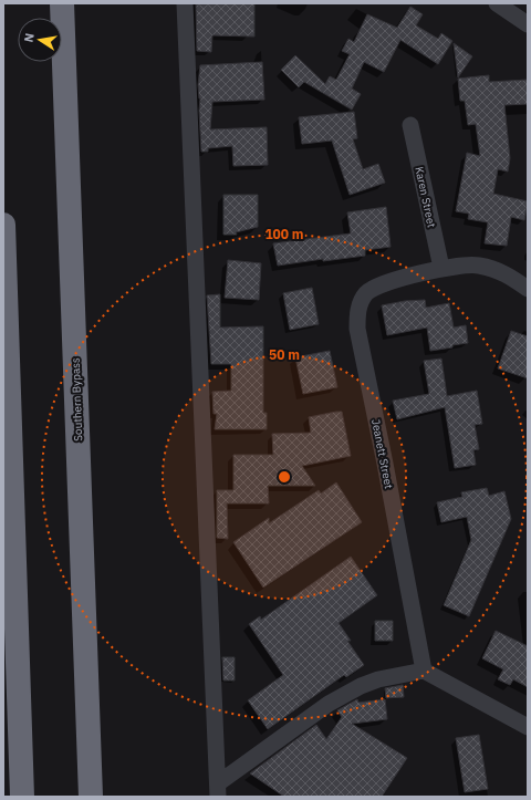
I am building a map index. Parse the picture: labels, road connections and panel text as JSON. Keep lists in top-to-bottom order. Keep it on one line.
{"streets":{"highway":["Southern Bypass"],"street":["Karen Street","Jeanett Street"]},"crossings":[["Karen Street","Jeanett Street"]],"north":"left","rings":["100 m","50 m"]}
